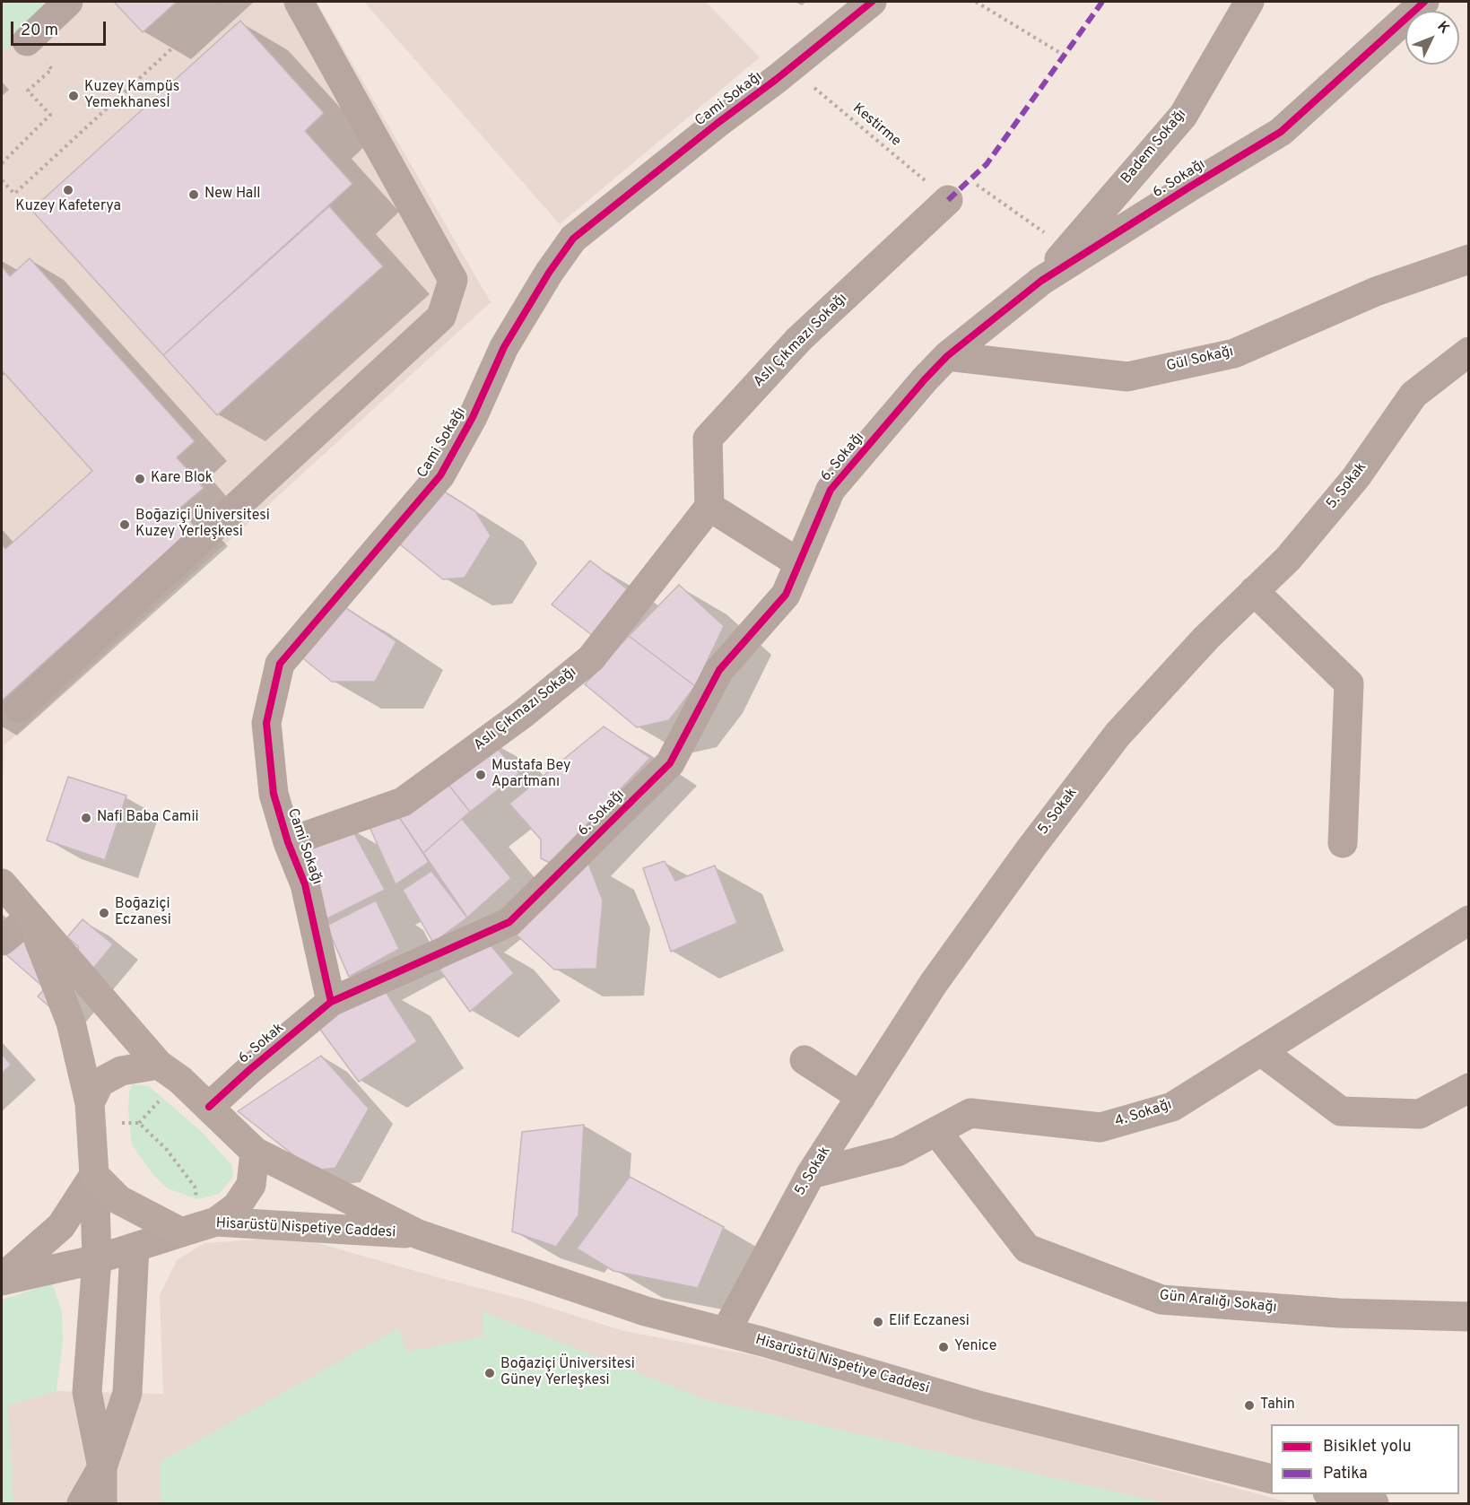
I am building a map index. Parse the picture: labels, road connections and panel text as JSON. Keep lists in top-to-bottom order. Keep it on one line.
{"streets":{"main road":["Hisarüstü Nispetiye Caddesi"],"street":["Cami Sokağı","Badem Sokağı","6. Sokağı","Aslı Çıkmazı Sokağı","Gül Sokağı","5. Sokak","6. Sokak","4. Sokağı","Gün Aralığı Sokağı"],"path":["Kestirme"]},"crossings":[["Cami Sokağı","Kestirme"],["Cami Sokağı","6. Sokağı"],["Cami Sokağı","Aslı Çıkmazı Sokağı"],["Cami Sokağı","6. Sokak"],["Kestirme","Aslı Çıkmazı Sokağı"],["Badem Sokağı","6. Sokağı"],["6. Sokağı","Gül Sokağı"],["6. Sokağı","6. Sokak"],["5. Sokak","4. Sokağı"],["5. Sokak","Hisarüstü Nispetiye Caddesi"],["6. Sokak","Hisarüstü Nispetiye Caddesi"],["4. Sokağı","Gün Aralığı Sokağı"]],"places":["Kuzey Kampüs Yemekhanesİ","Kuzey Kafeterya","New Hall","Kare Blok","Boğaziçi Üniversitesi Kuzey Yerleşkesi","Mustafa Bey Apartmanı","Nafi Baba Camii","Boğaziçi Eczanesi","Elif Eczanesi","Yenice","Boğaziçi Üniversitesi Güney Yerleşkesi","Tahin"],"legend":["Bisiklet yolu","Patika"],"scale_bar":"20 m","north":"top right"}
